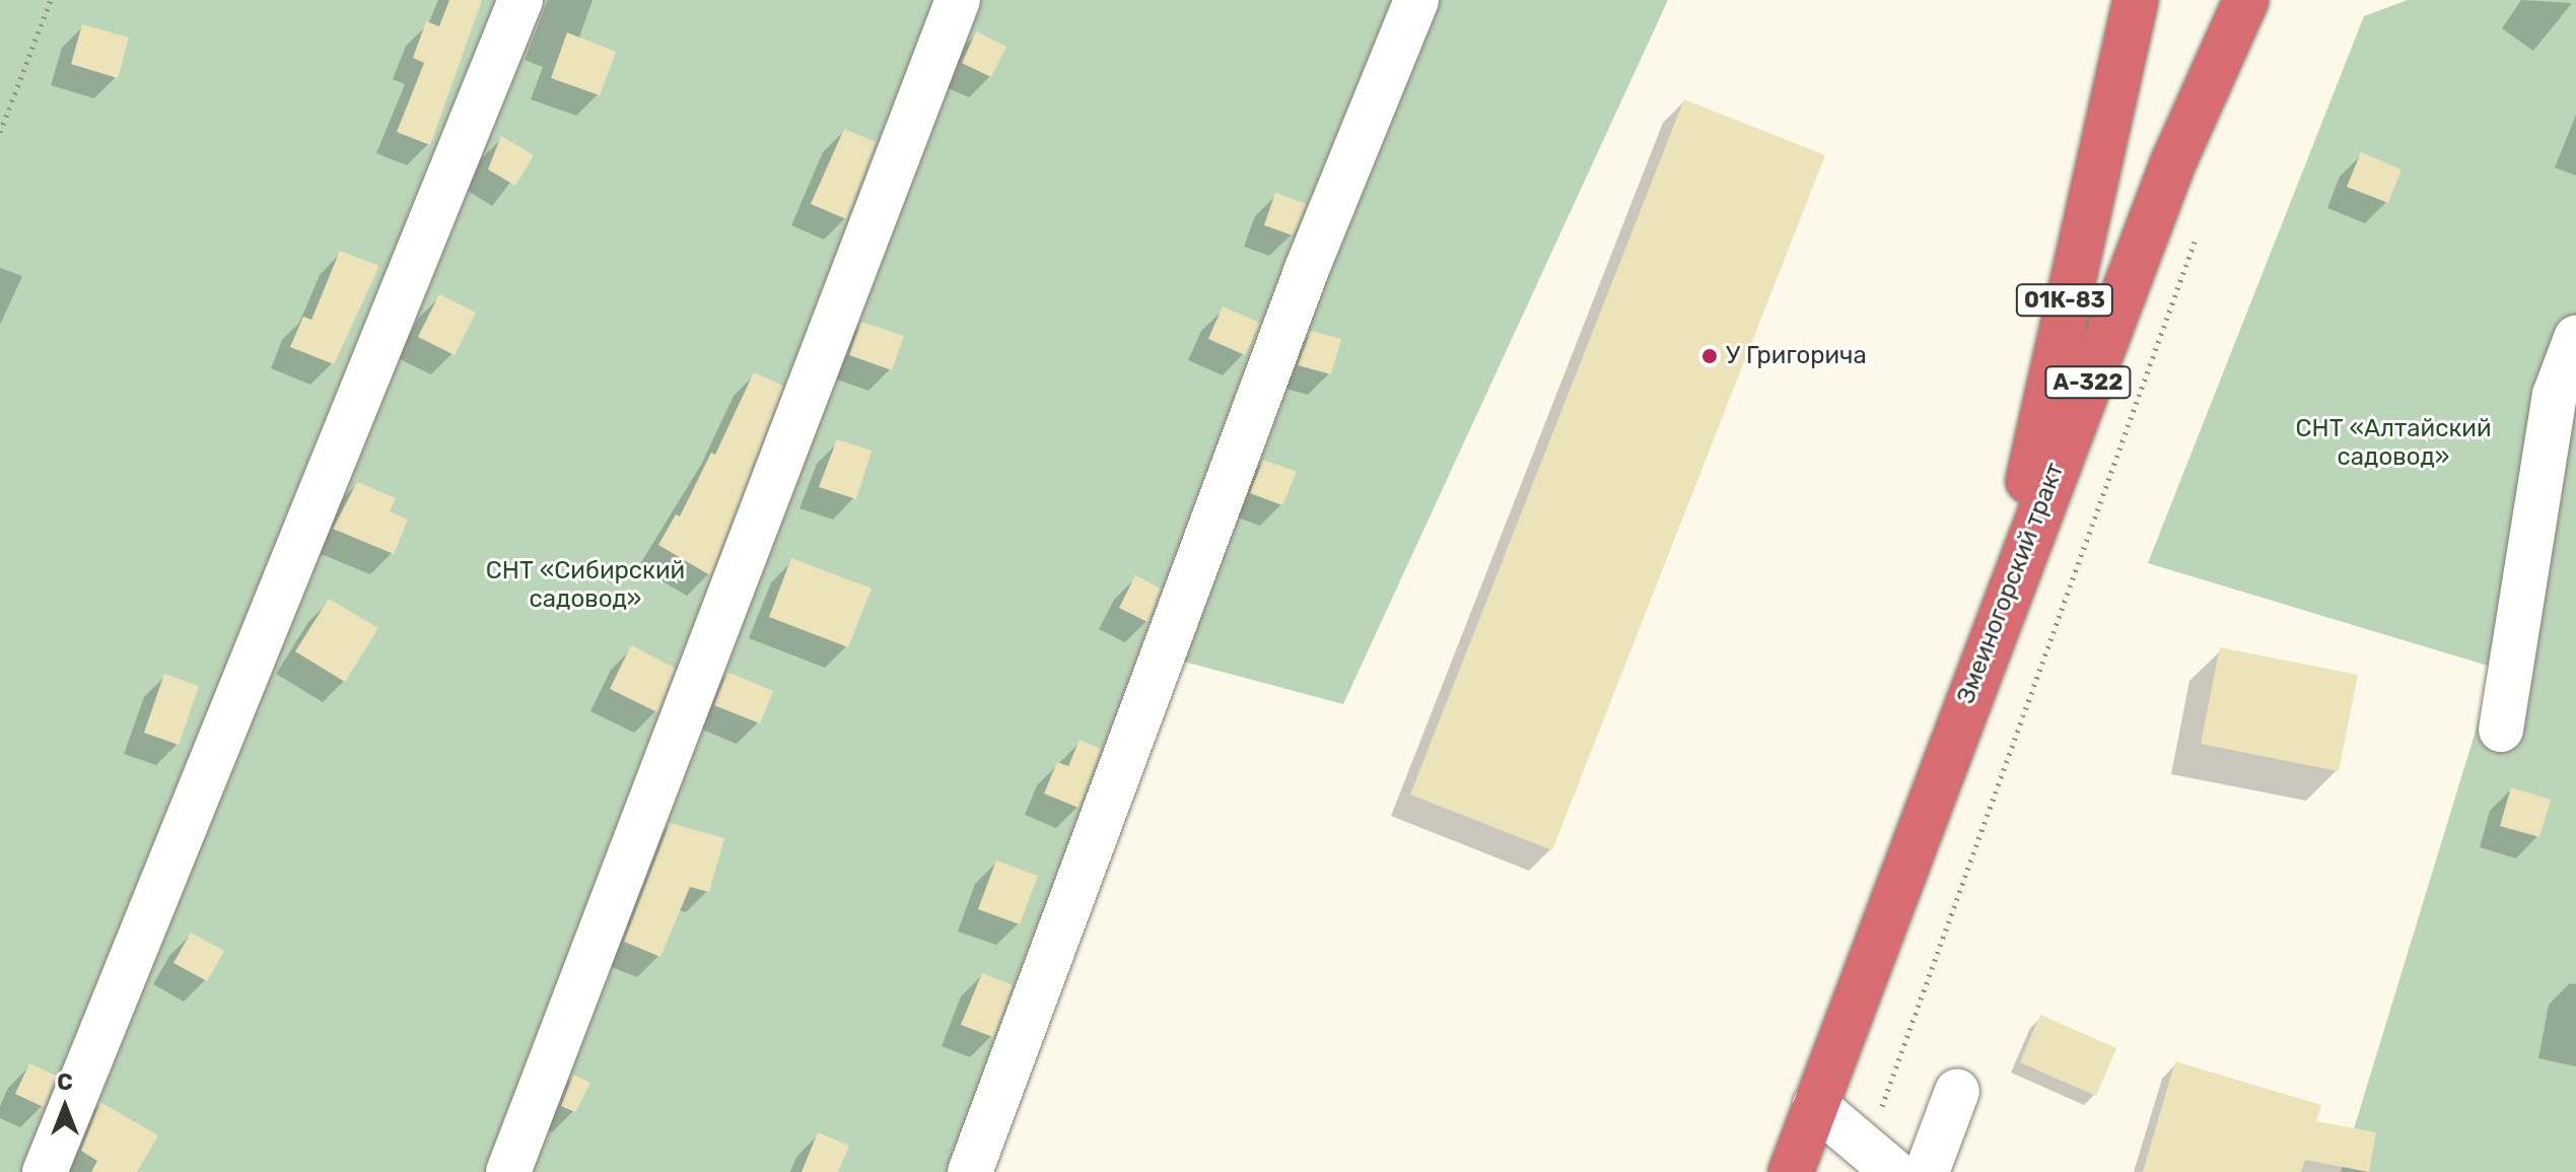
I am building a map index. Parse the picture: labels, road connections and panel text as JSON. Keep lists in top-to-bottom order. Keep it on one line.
{"streets":{"highway":["01К-83","А-322","Змеиногорский тракт"]},"crossings":[["01К-83","Змеиногорский тракт"]],"parks":["СНТ «Алтайский садовод»","СНТ «Сибирский садовод»"],"places":["У Григорича"],"north":"top"}
